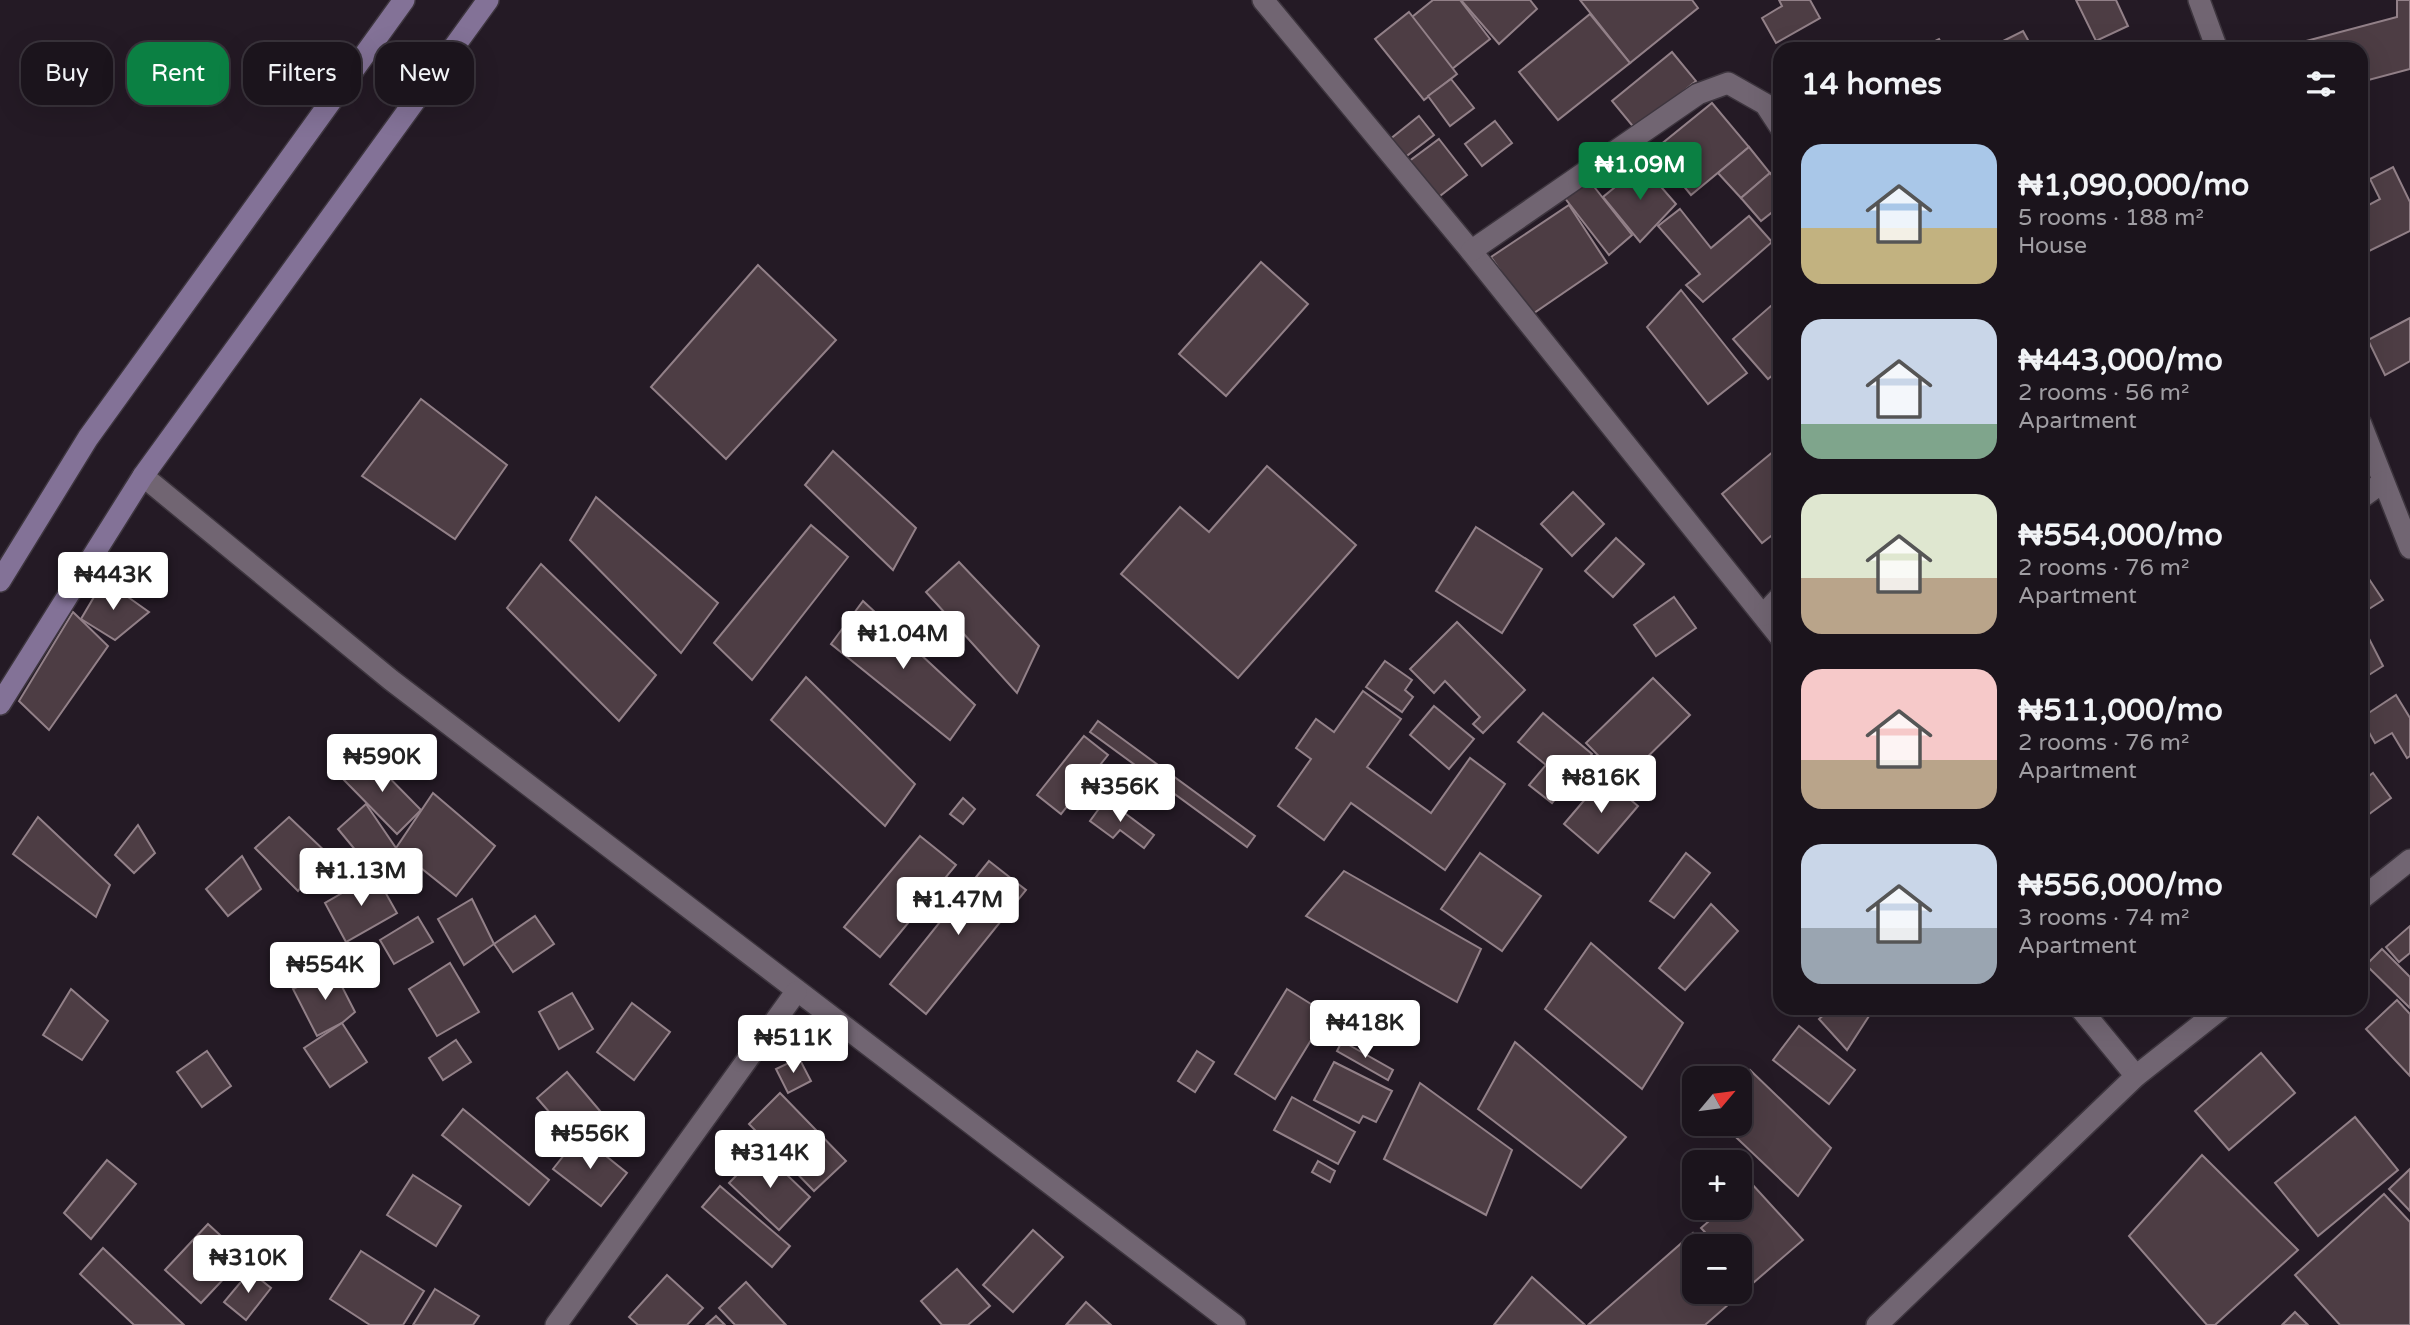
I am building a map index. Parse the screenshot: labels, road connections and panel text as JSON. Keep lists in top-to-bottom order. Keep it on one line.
{"north":"top right","page":{"chip":["Buy","Rent","Filters","New"],"heading":"14 homes","list":[{"name":"₦1,090,000/mo","note":"5 rooms · 188 m² · House"},{"name":"₦443,000/mo","note":"2 rooms · 56 m² · Apartment"},{"name":"₦554,000/mo","note":"2 rooms · 76 m² · Apartment"},{"name":"₦511,000/mo","note":"2 rooms · 76 m² · Apartment"},{"name":"₦556,000/mo","note":"3 rooms · 74 m² · Apartment"}],"price":["₦1.09M","₦443K","₦1.04M","₦590K","₦816K","₦356K","₦1.13M","₦1.47M","₦554K","₦418K","₦511K","₦556K","₦314K","₦310K"],"map_buttons":["+","−"]}}
